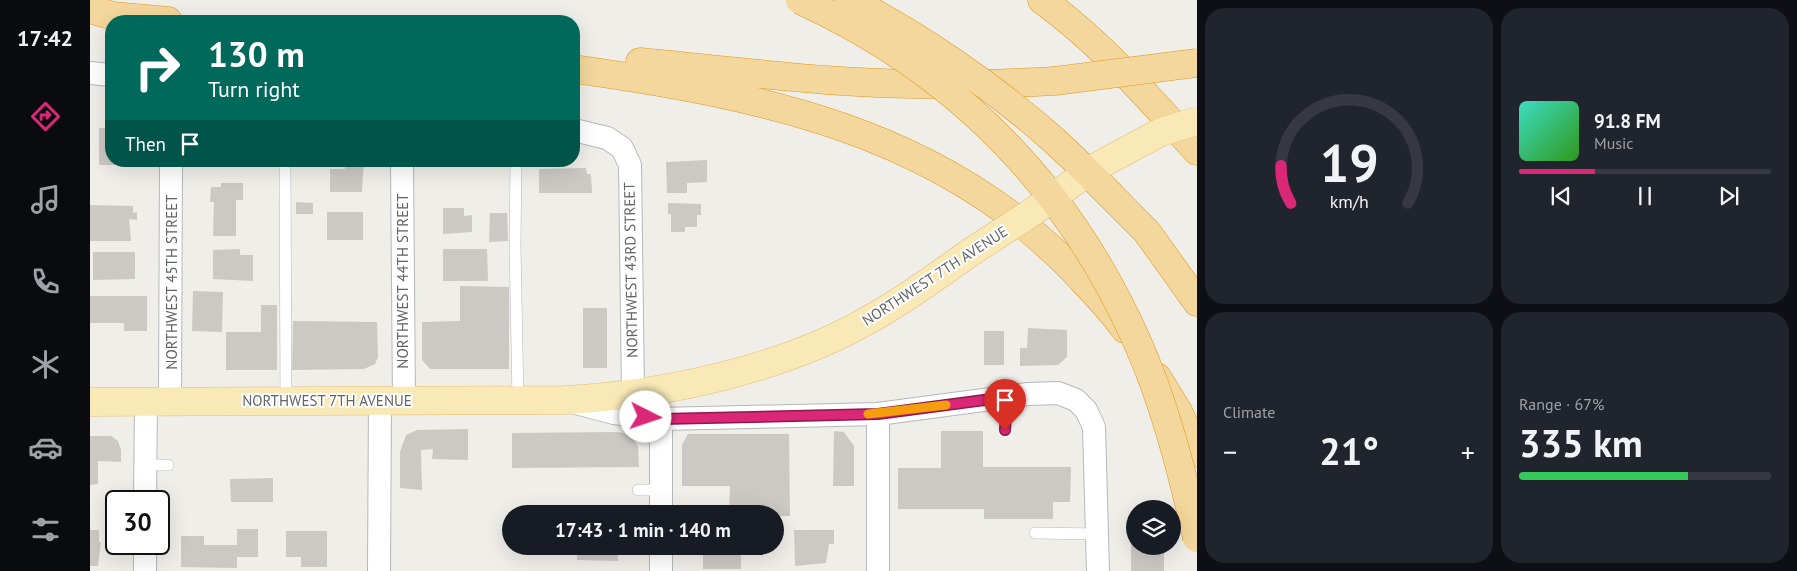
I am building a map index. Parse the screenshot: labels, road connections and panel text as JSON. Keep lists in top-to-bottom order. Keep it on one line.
{"streets":{"main road":["NORTHWEST 7TH AVENUE"],"street":["NORTHWEST 43RD STREET","NORTHWEST 44TH STREET","NORTHWEST 45TH STREET"]},"crossings":[["NORTHWEST 43RD STREET","NORTHWEST 7TH AVENUE"],["NORTHWEST 7TH AVENUE","NORTHWEST 44TH STREET"],["NORTHWEST 7TH AVENUE","NORTHWEST 45TH STREET"]],"page":{"tabs":"17:42","turn":["130 m","Turn right"],"song":["91.8 FM","Music"],"then":"Then","tile":["Climate",["Range · 67%","335 km"]],"heat":["−","21°","+"],"limit":"30","trip":"17:43 · 1 min · 140 m","gauge":["19","km/h"]}}
